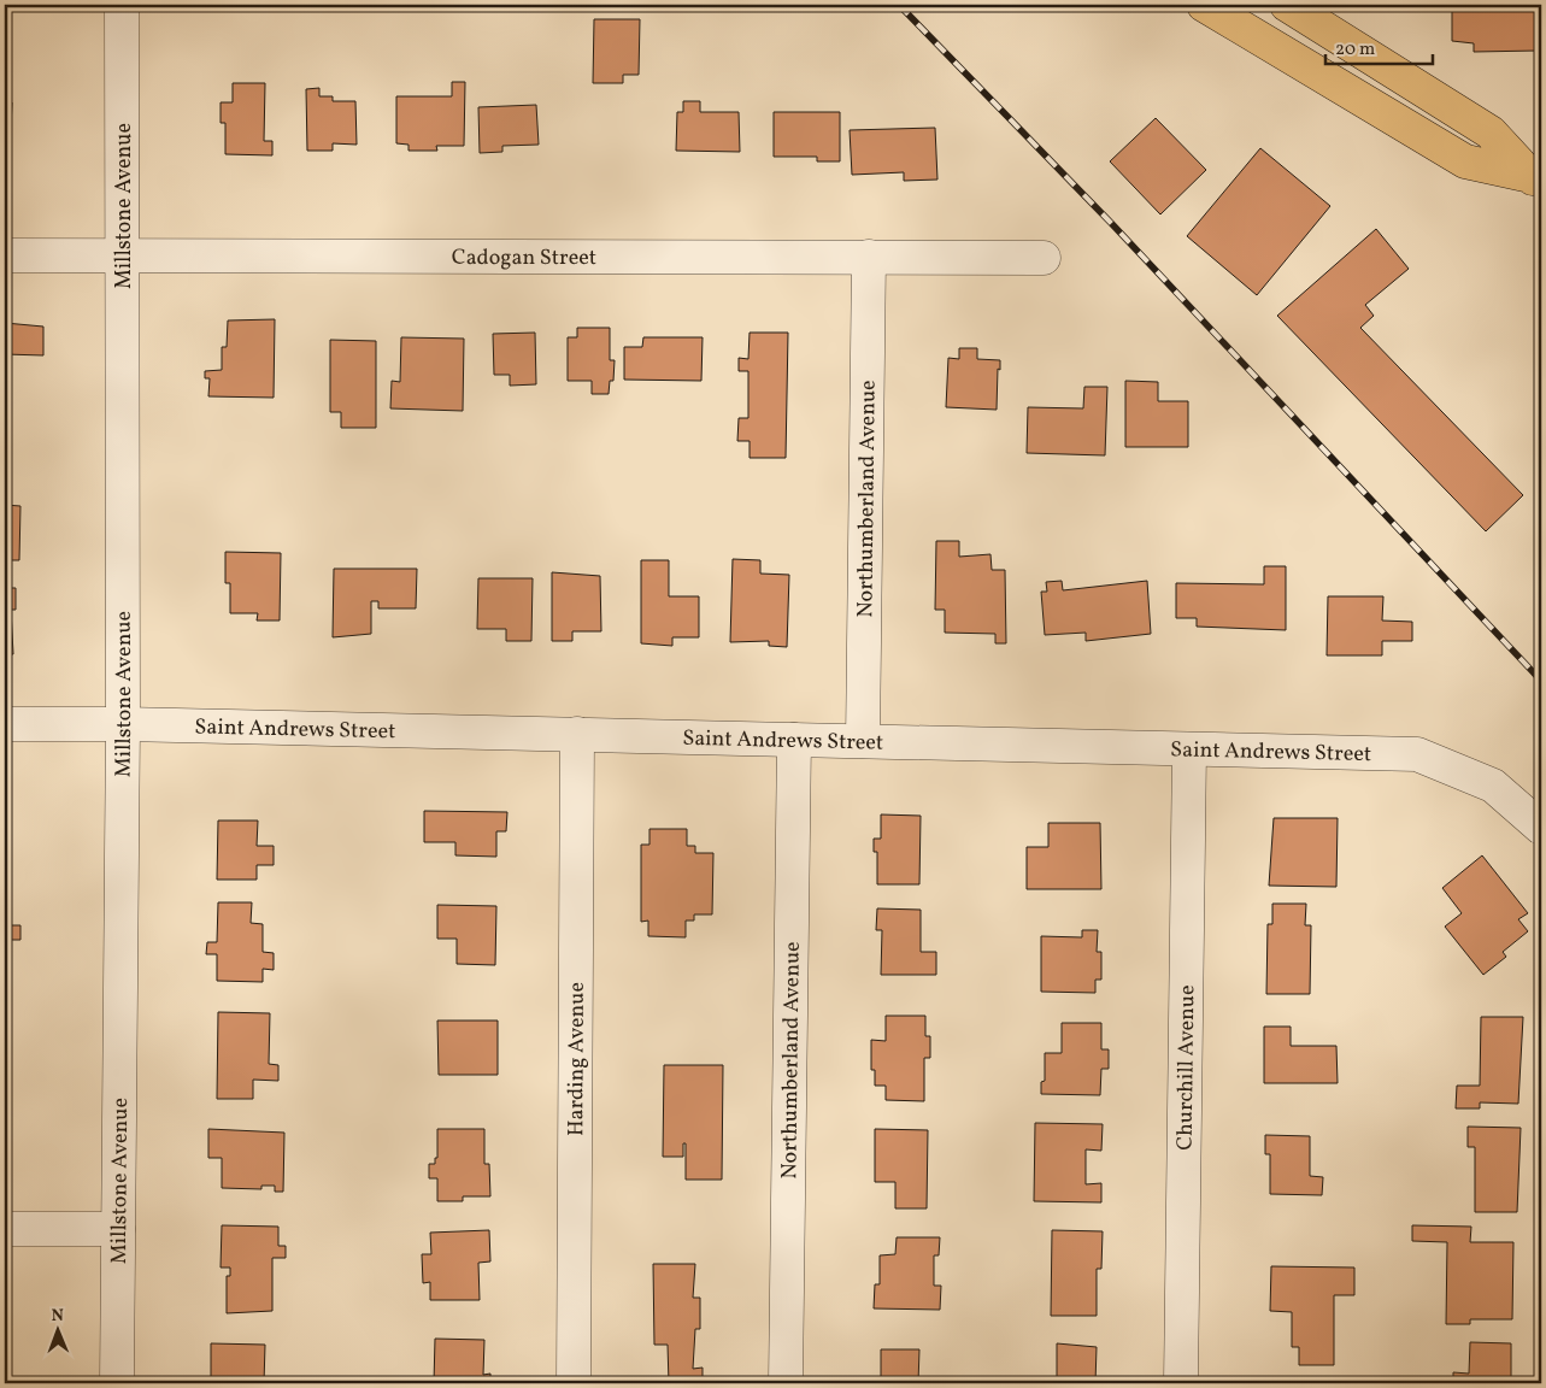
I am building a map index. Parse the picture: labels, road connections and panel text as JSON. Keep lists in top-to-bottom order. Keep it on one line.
{"streets":{"street":["Millstone Avenue","Cadogan Street","Northumberland Avenue","Saint Andrews Street","Harding Avenue","Churchill Avenue"]},"crossings":[["Millstone Avenue","Cadogan Street"],["Millstone Avenue","Saint Andrews Street"],["Cadogan Street","Northumberland Avenue"],["Northumberland Avenue","Saint Andrews Street"],["Saint Andrews Street","Harding Avenue"],["Saint Andrews Street","Churchill Avenue"]],"scale_bar":"20 m","north":"top"}
